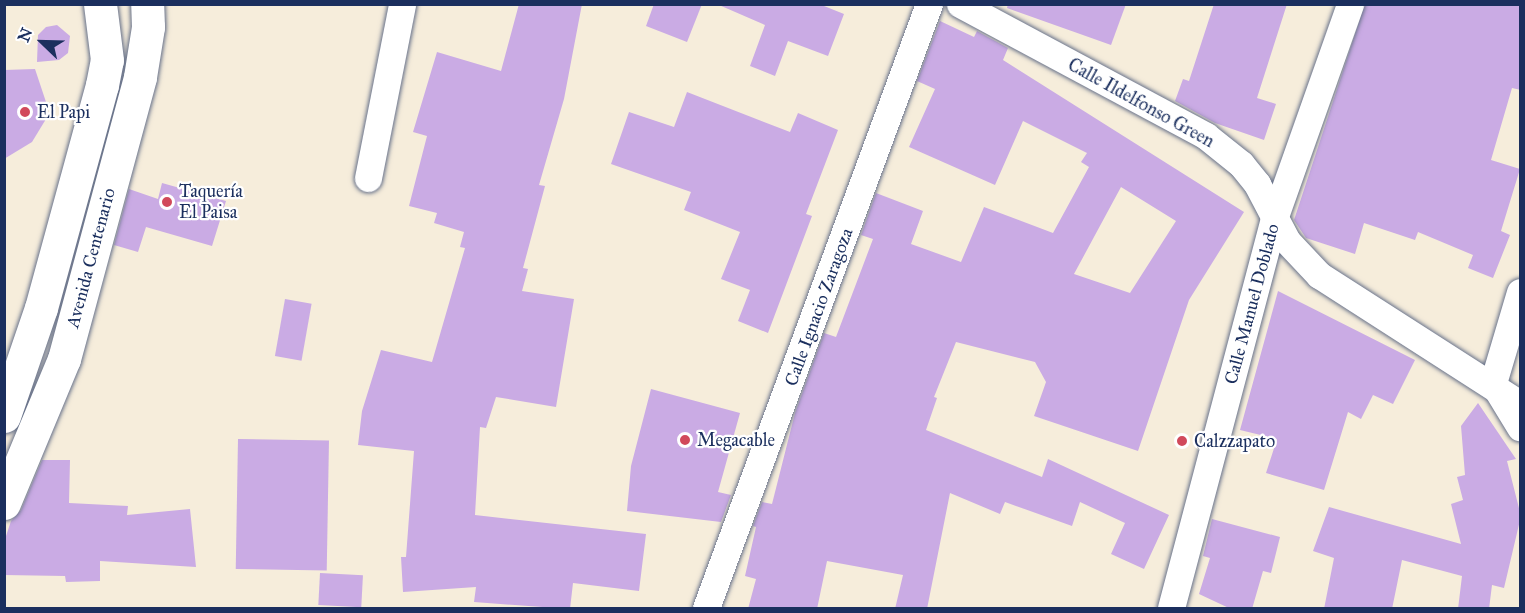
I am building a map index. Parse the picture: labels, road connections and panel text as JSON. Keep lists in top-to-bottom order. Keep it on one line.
{"streets":{"main road":["Avenida Centenario"],"street":["Calle Ildelfonso Green","Calle Manuel Doblado","Calle Ignacio Zaragoza"]},"crossings":[["Calle Ildelfonso Green","Calle Manuel Doblado"]],"places":["El Papi","Taquería El Paisa","Megacable","Calzzapato"],"north":"top left"}
